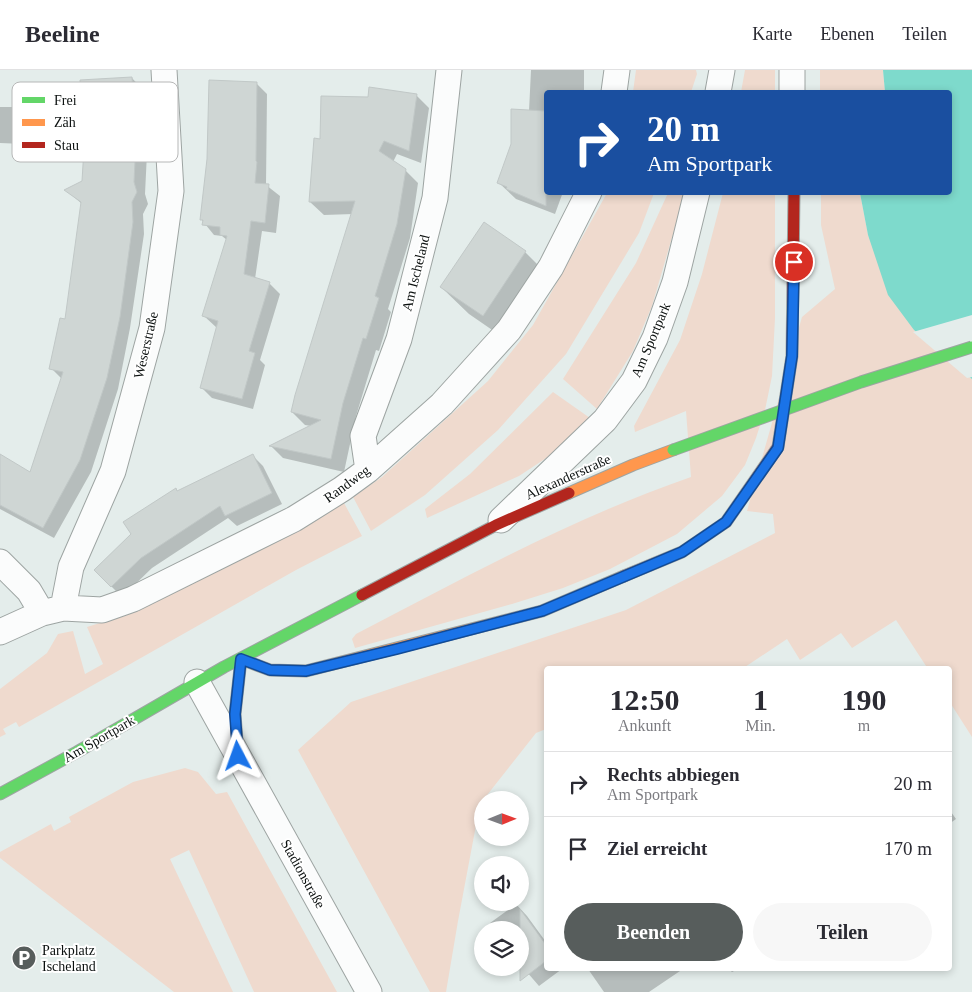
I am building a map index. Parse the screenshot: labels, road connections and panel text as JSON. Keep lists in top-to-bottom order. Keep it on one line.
{"streets":{"main road":["Am Sportpark","Alexanderstraße","Stadionstraße"],"street":["Am Ischeland","Weserstraße","Randweg"]},"crossings":[["Am Ischeland","Randweg"],["Am Sportpark","Alexanderstraße"],["Am Sportpark","Stadionstraße"],["Weserstraße","Randweg"],["Alexanderstraße","Stadionstraße"]],"places":{"parking":["Parkplatz Ischeland"]},"legend":["Frei","Zäh","Stau"],"north":"right","page":{"header":"Beeline","nav":["Karte","Ebenen","Teilen"],"turn":["20 m","Am Sportpark"],"eta":["12:50","Ankunft","1","Min.","190","m"],"list":[{"name":"Rechts abbiegen","note":"Am Sportpark","value":"20 m"},{"name":"Ziel erreicht","value":"170 m"}],"buttons":["Beenden","Teilen"]}}
